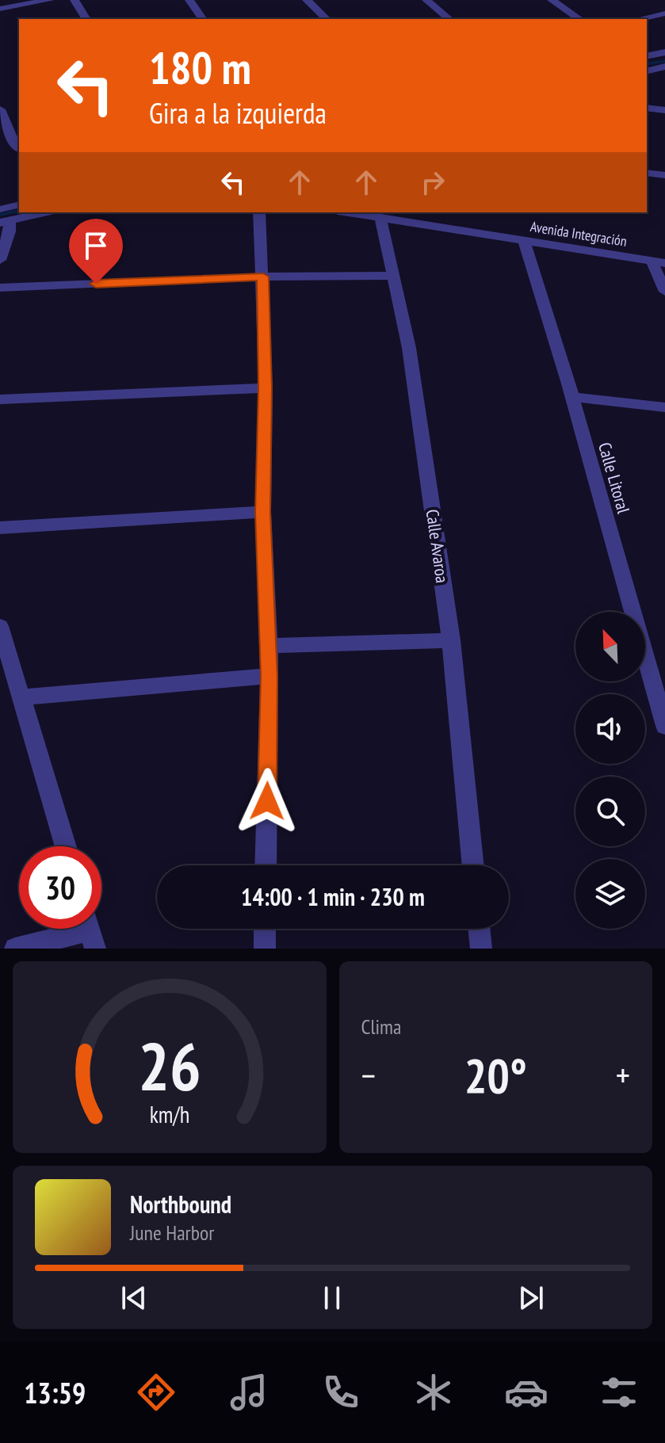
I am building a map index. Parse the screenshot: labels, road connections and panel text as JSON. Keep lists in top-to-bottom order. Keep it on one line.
{"streets":{"street":["Avenida Integración","Calle Litoral","Calle Avaroa"]},"crossings":[["Avenida Integración","Calle Litoral"],["Avenida Integración","Calle Avaroa"]],"north":"top left","page":{"turn":["180 m","Gira a la izquierda"],"limit":"30","trip":"14:00 · 1 min · 230 m","tile":"Clima","heat":["−","20°","+"],"song":["Northbound","June Harbor"],"tabs":"13:59","gauge":["26","km/h"]}}
